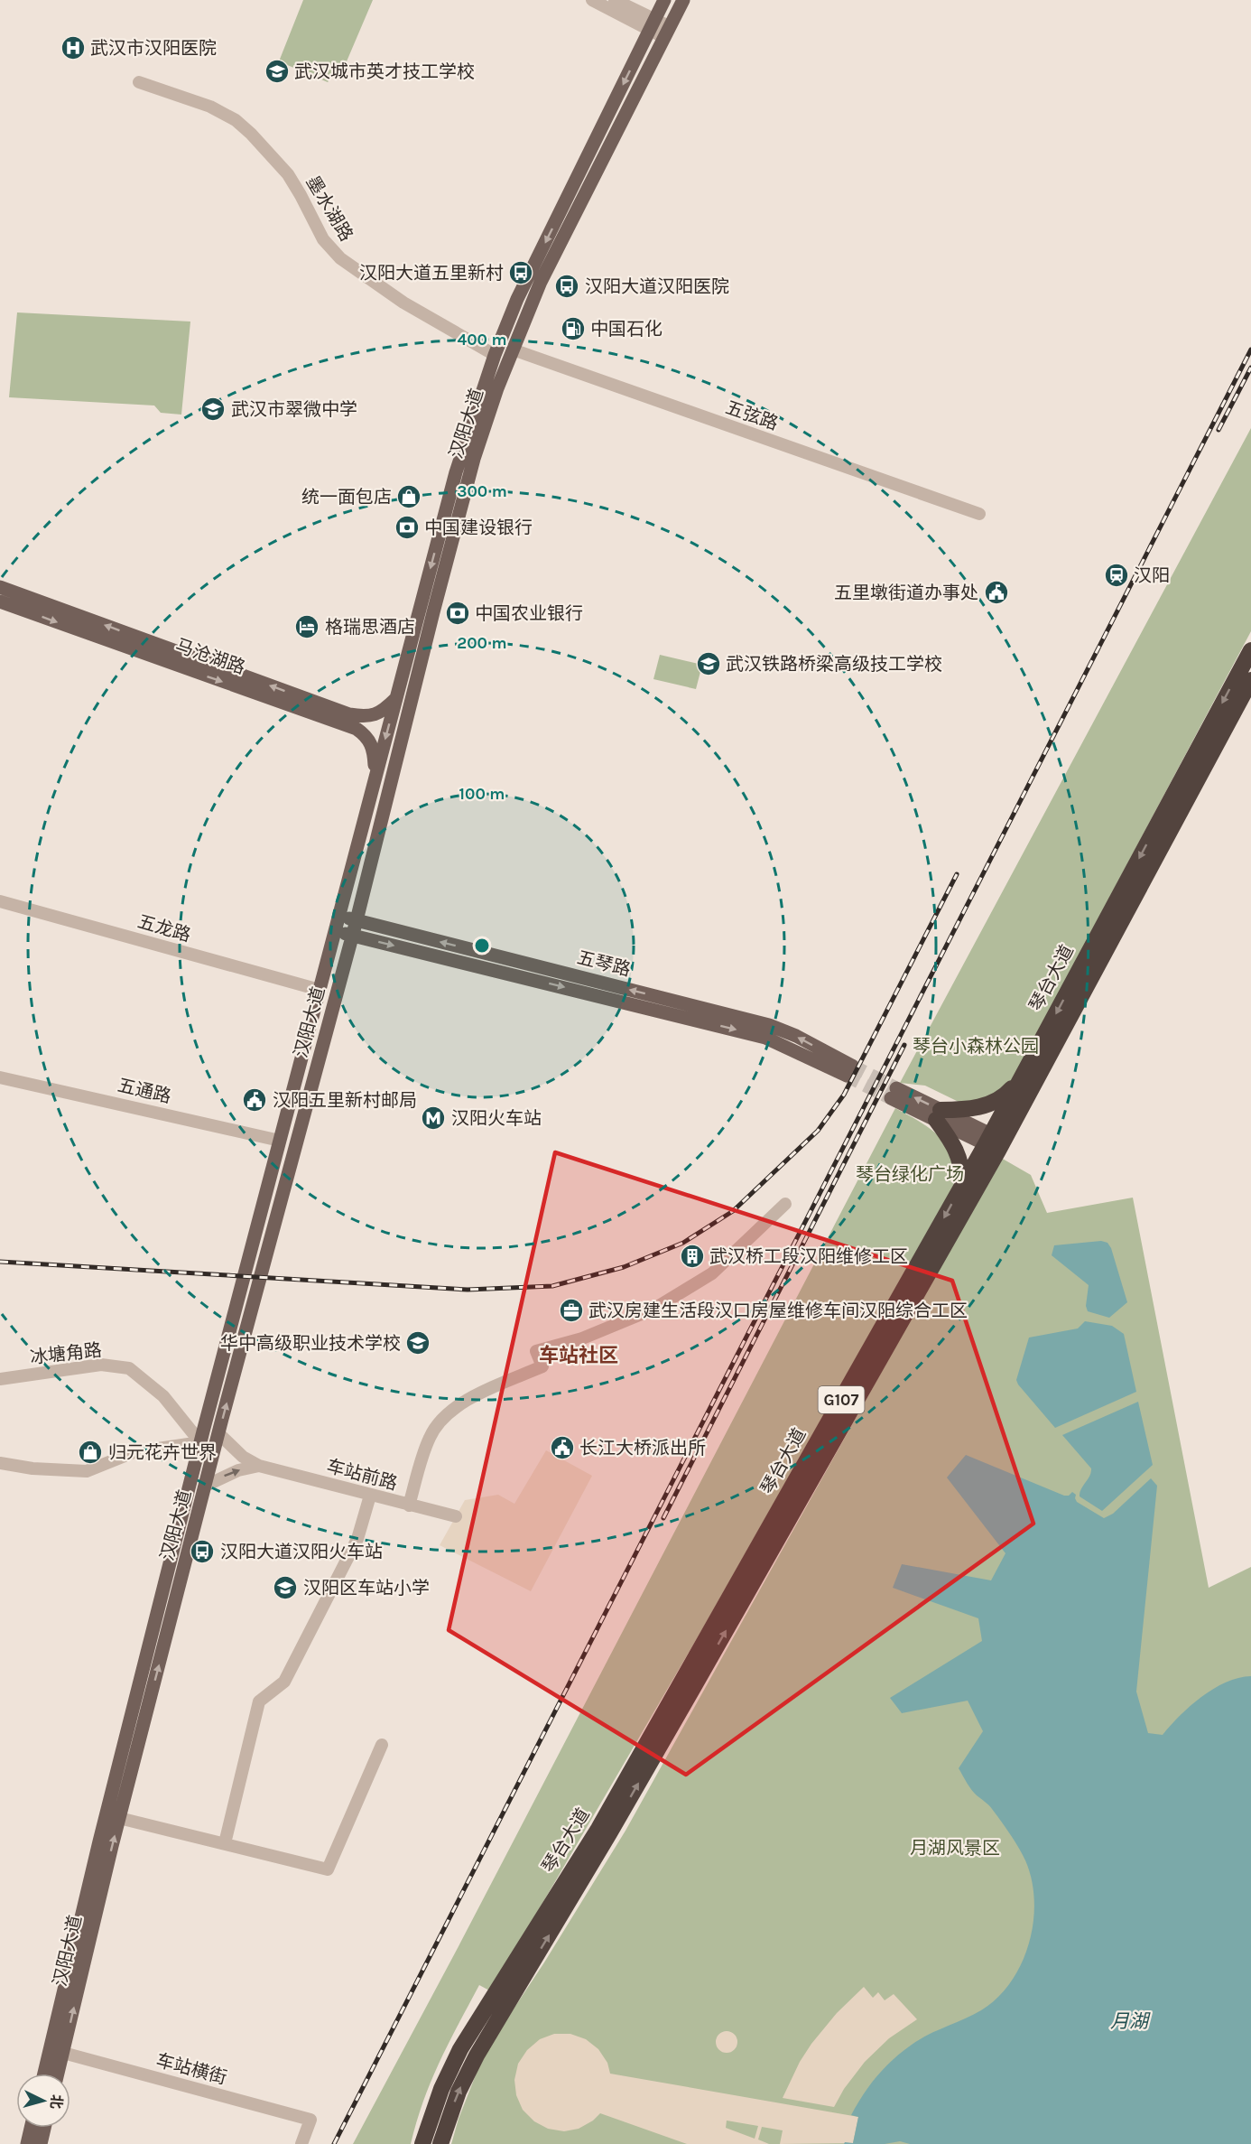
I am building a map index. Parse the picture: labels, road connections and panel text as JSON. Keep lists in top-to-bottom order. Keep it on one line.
{"streets":{"highway":["琴台大道","G107"],"main road":["汉阳大道","马沧湖路","五琴路"],"street":["墨水湖路","五弦路","五龙路","五通路","冰塘角路","车站前路","车站横街"]},"crossings":[["墨水湖路","汉阳大道"],["五弦路","汉阳大道"],["汉阳大道","马沧湖路"],["汉阳大道","五龙路"],["汉阳大道","五琴路"],["汉阳大道","五通路"],["汉阳大道","冰塘角路"],["汉阳大道","车站横街"]],"districts":["车站社区"],"water":["月湖"],"parks":["琴台小森林公园","琴台绿化广场","月湖风景区"],"places":{"hospital":["武汉市汉阳医院"],"school or university":["武汉城市英才技工学校","武汉市翠微中学","武汉铁路桥梁高级技工学校","华中高级职业技术学校","汉阳区车站小学"],"bus stop":["汉阳大道五里新村","汉阳大道汉阳医院","汉阳大道汉阳火车站"],"fuel station":["中国石化"],"shop":["统一面包店","归元花卉世界"],"bank":["中国建设银行","中国农业银行"],"station":["汉阳"],"public building":["五里墩街道办事处","汉阳五里新村邮局","长江大桥派出所"],"hotel":["格瑞思酒店"],"metro station":["汉阳火车站"],"building":["武汉桥工段汉阳维修工区"],"office":["武汉房建生活段汉口房屋维修车间汉阳综合工区"]},"north":"right","rings":["400 m","300 m","200 m","100 m"]}
